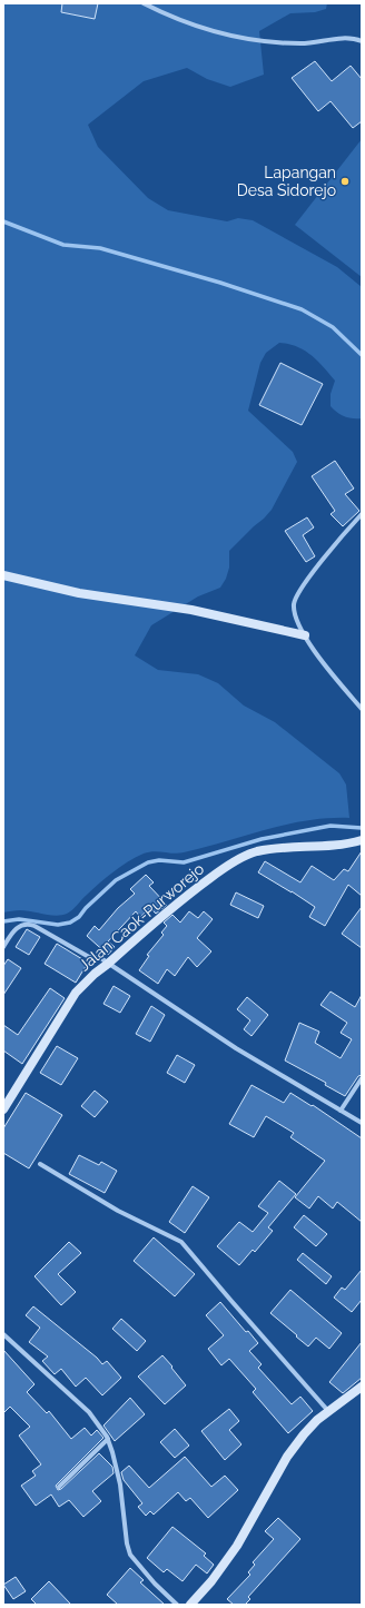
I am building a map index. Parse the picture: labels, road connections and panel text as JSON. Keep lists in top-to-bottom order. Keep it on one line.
{"streets":{"street":["Jalan Caok-Purworejo"]},"places":["Lapangan Desa Sidorejo"]}
